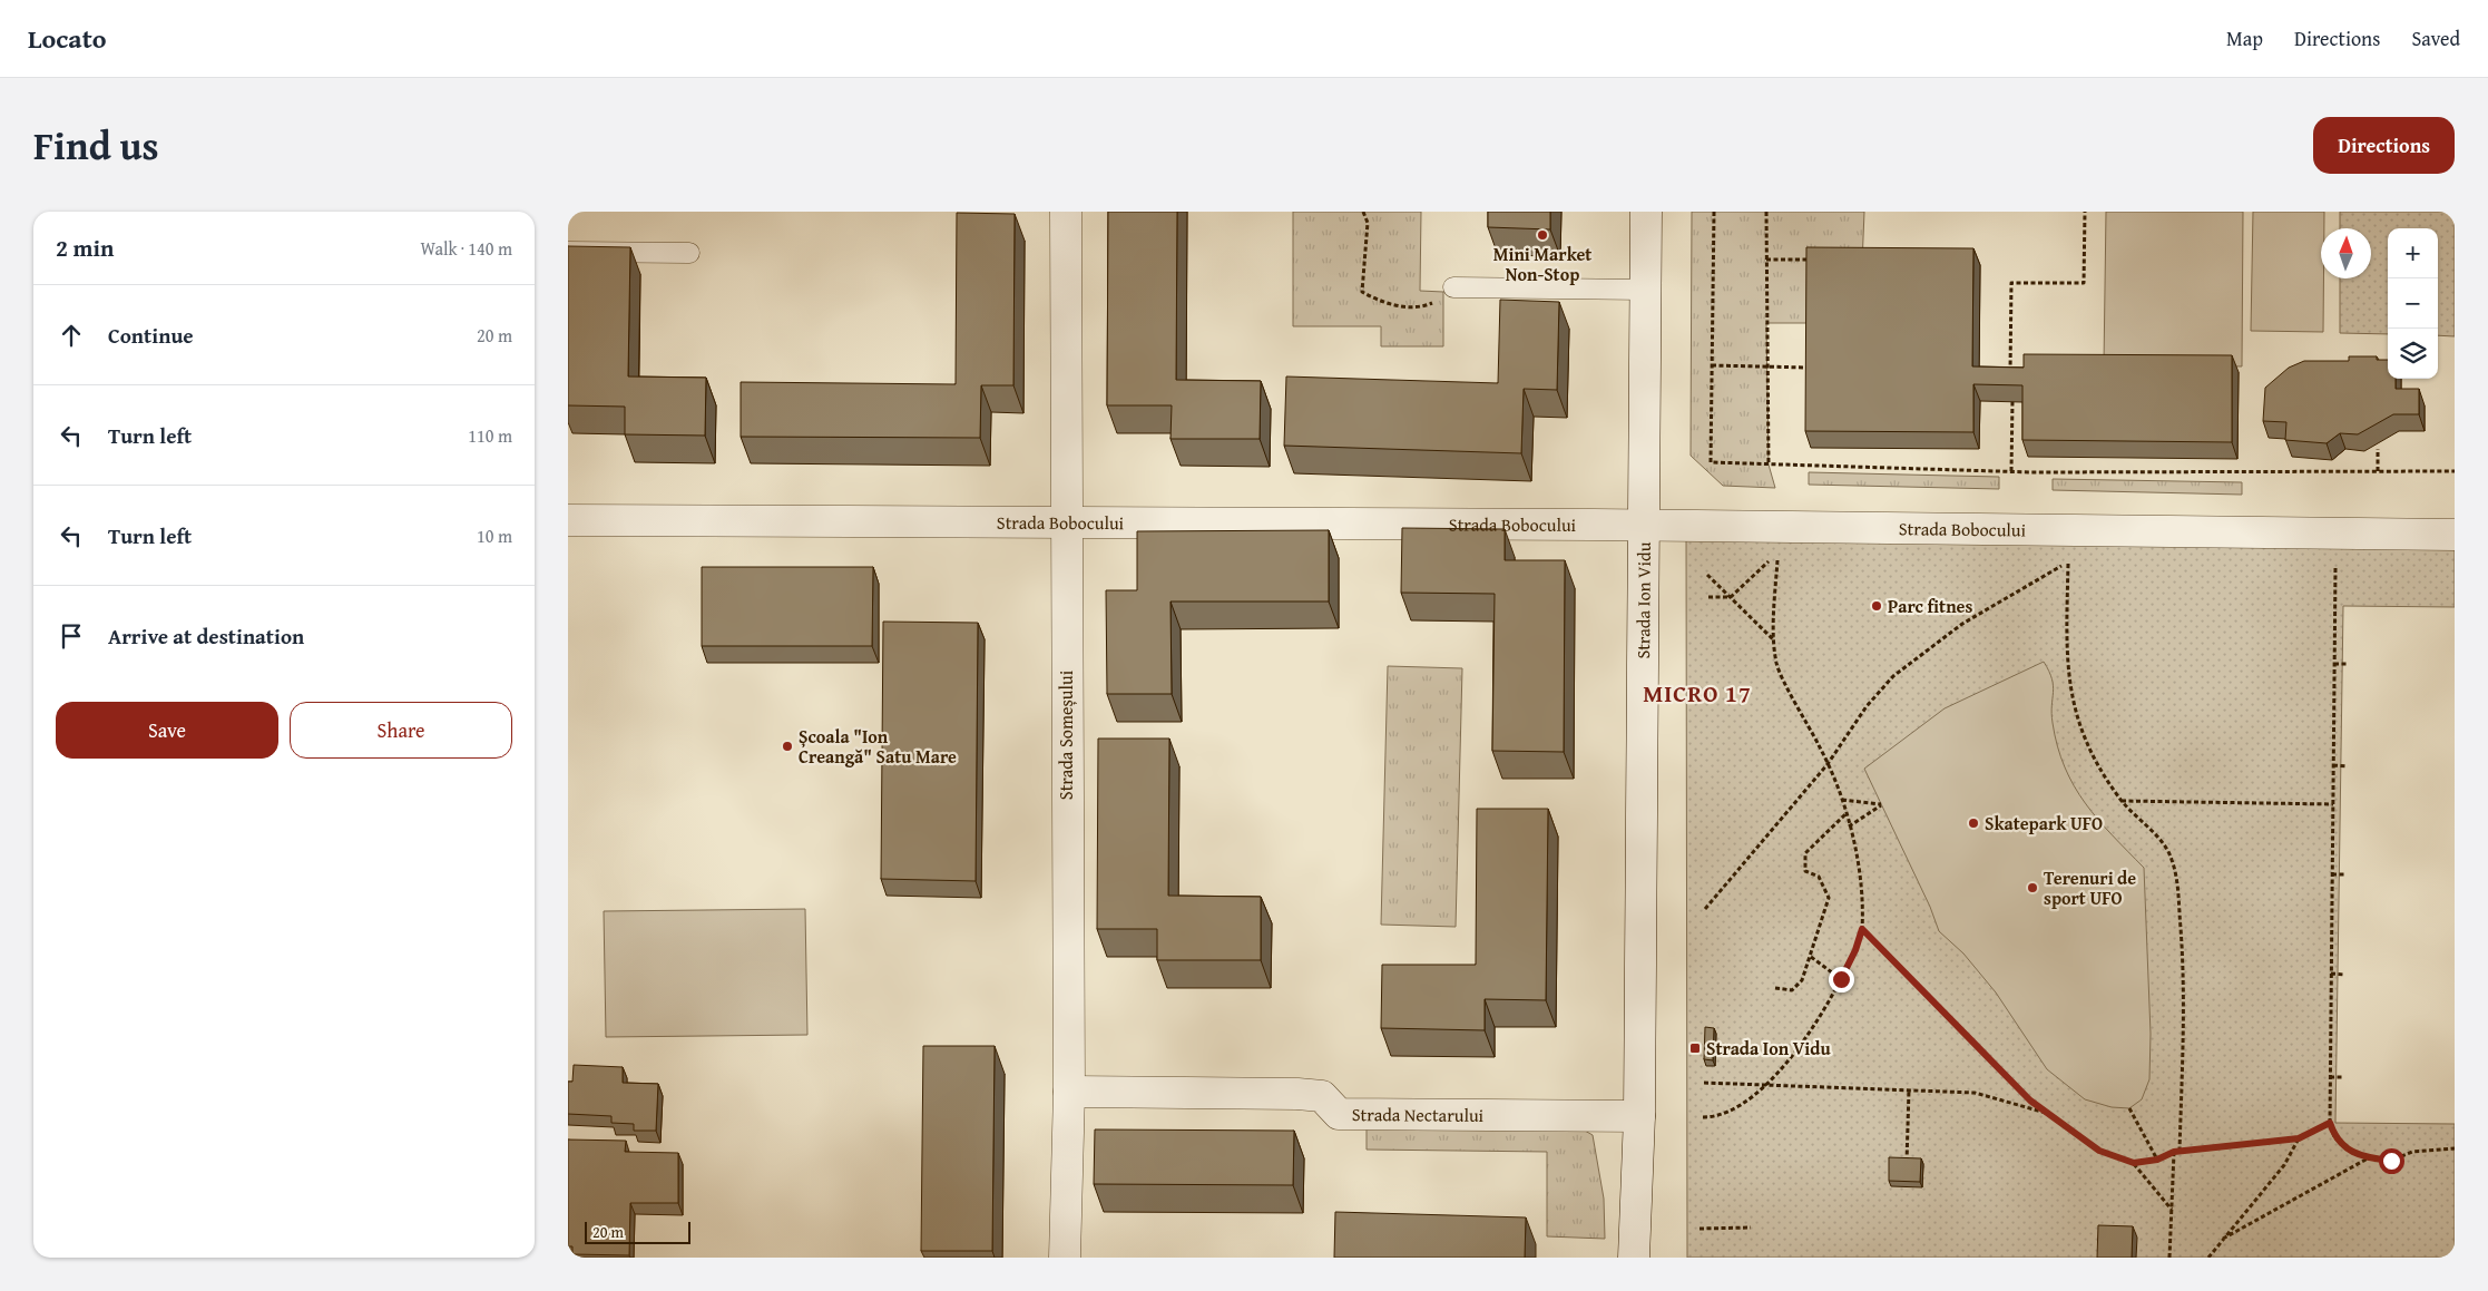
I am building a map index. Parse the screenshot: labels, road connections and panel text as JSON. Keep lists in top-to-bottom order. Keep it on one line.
{"streets":{"street":["Strada Bobocului","Strada Ion Vidu","Strada Someșului","Strada Nectarului"]},"crossings":[["Strada Bobocului","Strada Ion Vidu"],["Strada Bobocului","Strada Someșului"],["Strada Ion Vidu","Strada Nectarului"],["Strada Someșului","Strada Nectarului"]],"districts":["MICRO 17"],"places":{"other":["Mini Market Non-Stop","Parc fitnes","Școala \"Ion Creangă\" Satu Mare","Skatepark UFO","Terenuri de sport UFO"],"transit":["Strada Ion Vidu"]},"scale_bar":"20 m","north":"top","page":{"header":"Locato","nav":["Map","Directions","Saved"],"title":"Find us","buttons":["Directions",["Save","Share"]],"heading":["2 min","Walk · 140 m"],"map_buttons":["+","−"],"list":[["Continue","20 m"],["Turn left","110 m"],["Turn left","10 m"],"Arrive at destination"],"scale":"20 m"}}
